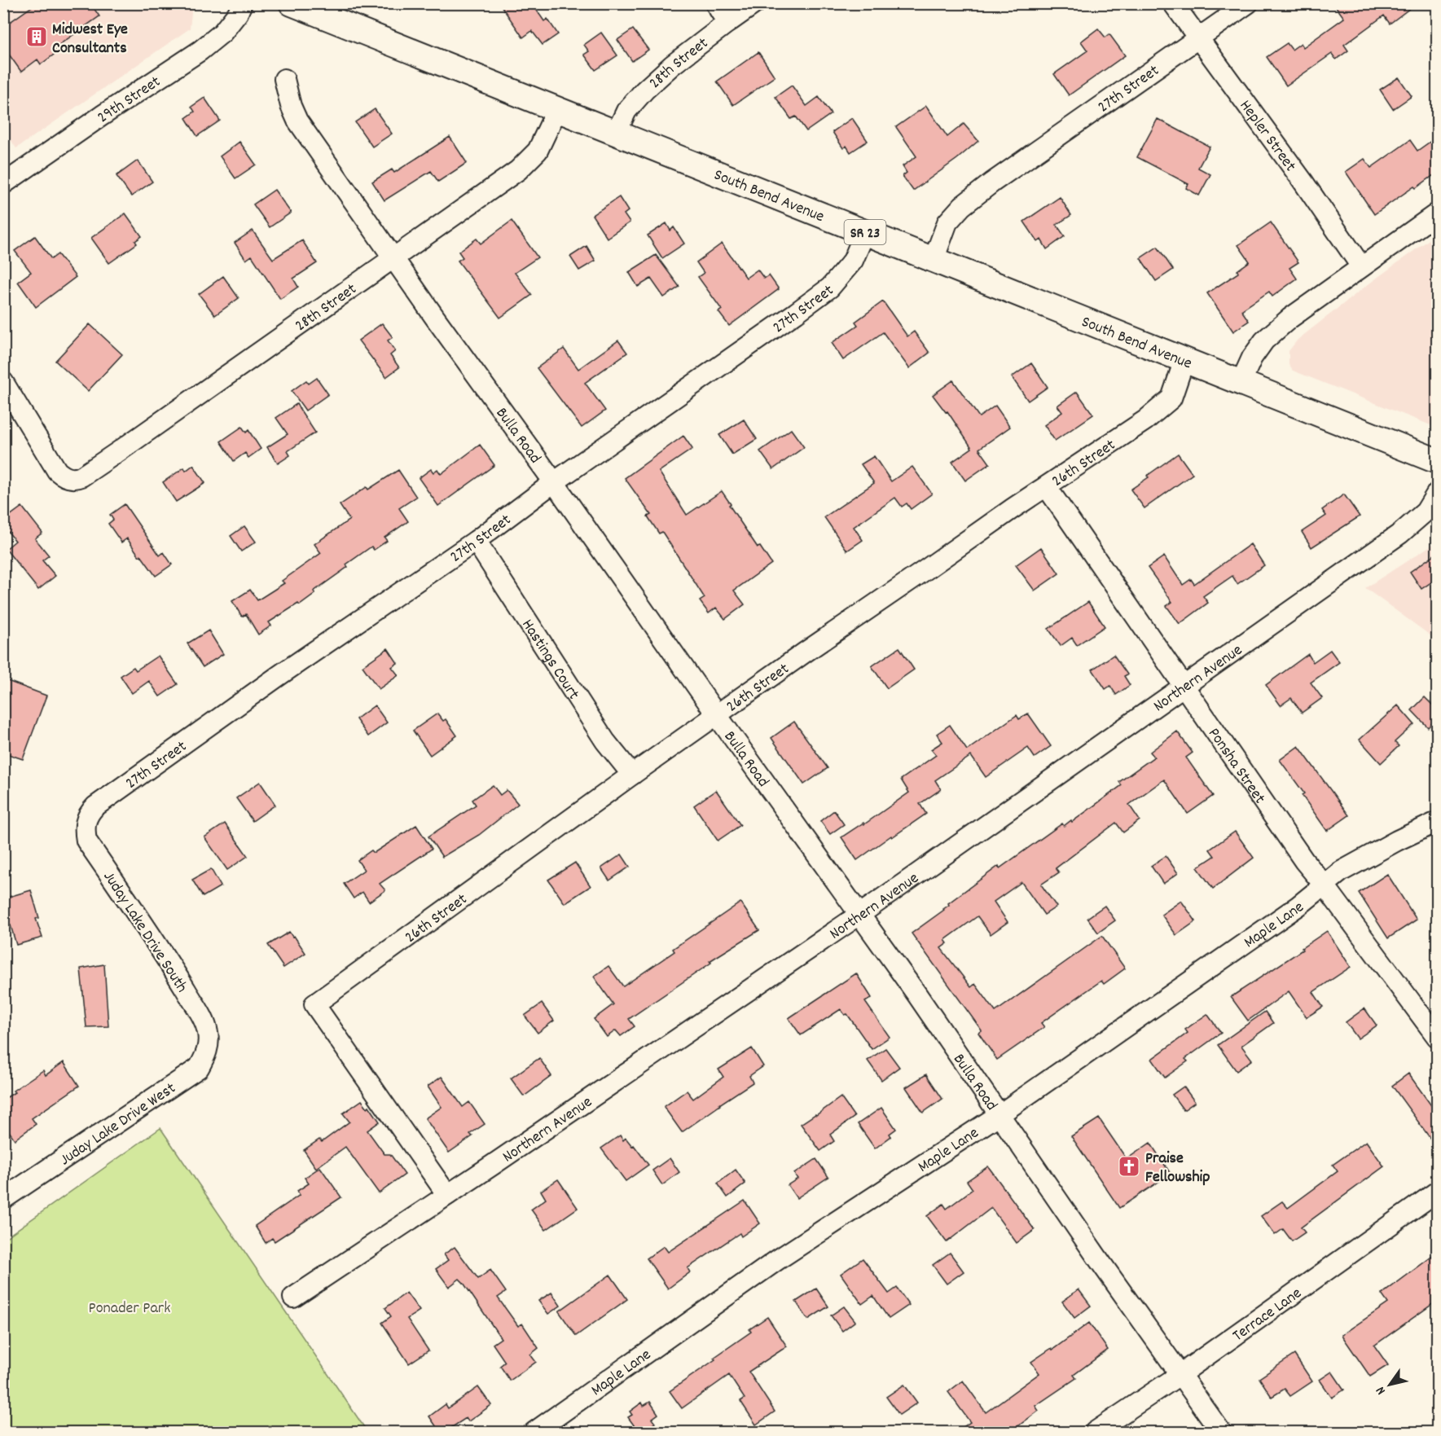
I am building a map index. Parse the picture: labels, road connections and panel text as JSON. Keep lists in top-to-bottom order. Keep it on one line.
{"streets":{"main road":["South Bend Avenue","SR 23"],"street":["28th Street","27th Street","29th Street","Hepler Street","Bulla Road","26th Street","Hastings Court","Northern Avenue","Ponsha Street","Maple Lane","Juday Lake Drive South","Juday Lake Drive West","Terrace Lane"]},"crossings":[["28th Street","South Bend Avenue"],["28th Street","Bulla Road"],["27th Street","Hepler Street"],["27th Street","South Bend Avenue"],["27th Street","Bulla Road"],["27th Street","Hastings Court"],["27th Street","Juday Lake Drive South"],["South Bend Avenue","26th Street"],["Bulla Road","26th Street"],["Bulla Road","Northern Avenue"],["Bulla Road","Maple Lane"],["Bulla Road","Terrace Lane"],["26th Street","Hastings Court"],["26th Street","Northern Avenue"],["26th Street","Ponsha Street"],["Northern Avenue","Ponsha Street"],["Ponsha Street","Maple Lane"],["Juday Lake Drive South","Juday Lake Drive West"]],"parks":["Ponader Park"],"places":{"building":["Midwest Eye Consultants"],"church":["Praise Fellowship"]},"north":"bottom left"}
